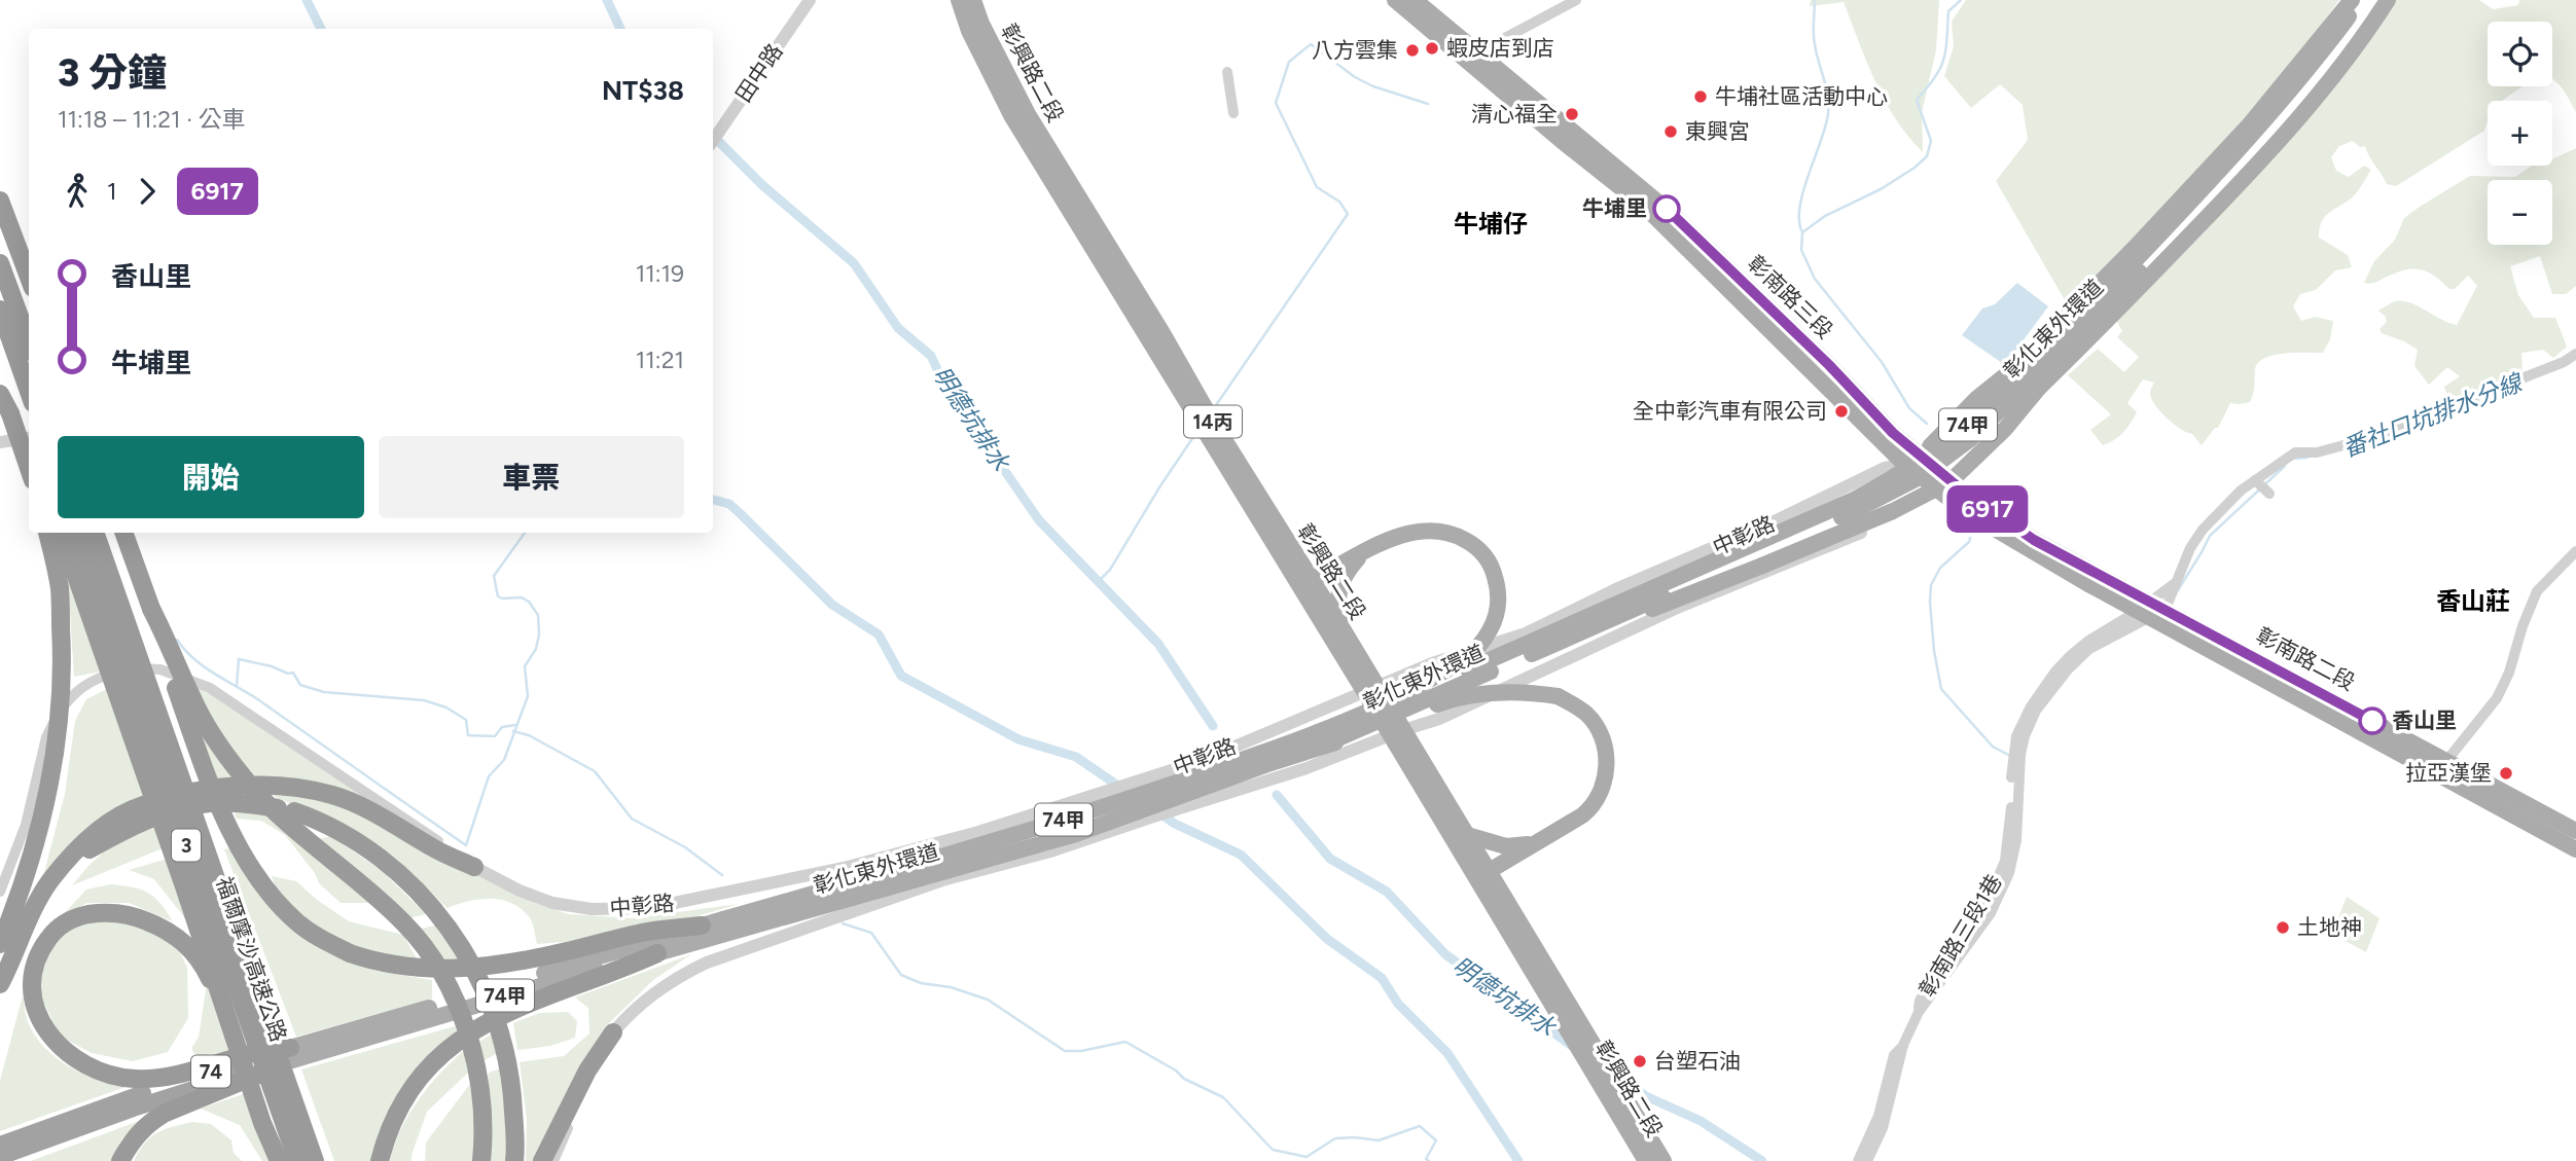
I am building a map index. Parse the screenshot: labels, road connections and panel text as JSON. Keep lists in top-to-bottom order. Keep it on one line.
{"streets":{"highway":["3","福爾摩沙高速公路","74"],"main road":["彰興路二段","彰南路三段","彰化東外環道","14丙","74甲","彰南路二段"],"street":["田中路","中彰路","彰南路三段1巷"]},"crossings":[["彰興路二段","中彰路"],["彰南路三段","74甲"],["彰南路三段","中彰路"],["彰南路三段","彰南路二段"],["彰南路三段","彰南路三段1巷"],["彰化東外環道","74甲"],["彰化東外環道","74"],["74甲","中彰路"],["彰南路二段","彰南路三段1巷"]],"districts":["牛埔仔","香山莊"],"water":["番社口坑排水分線","明德坑排水"],"places":["蝦皮店到店","八方雲集","牛埔社區活動中心","清心福全","東興宮","牛埔里","全中彰汽車有限公司","香山里","拉亞漢堡","土地神","台塑石油"],"lines":["bus line 6917"],"page":{"on_map":"6917","map_buttons":["+","−"],"heading":["3 分鐘","11:18 – 11:21 · 公車","NT$38"],"legs":["1","6917"],"list":[{"name":"香山里","value":"11:19"},{"name":"牛埔里","value":"11:21"}],"buttons":["開始","車票"]}}
